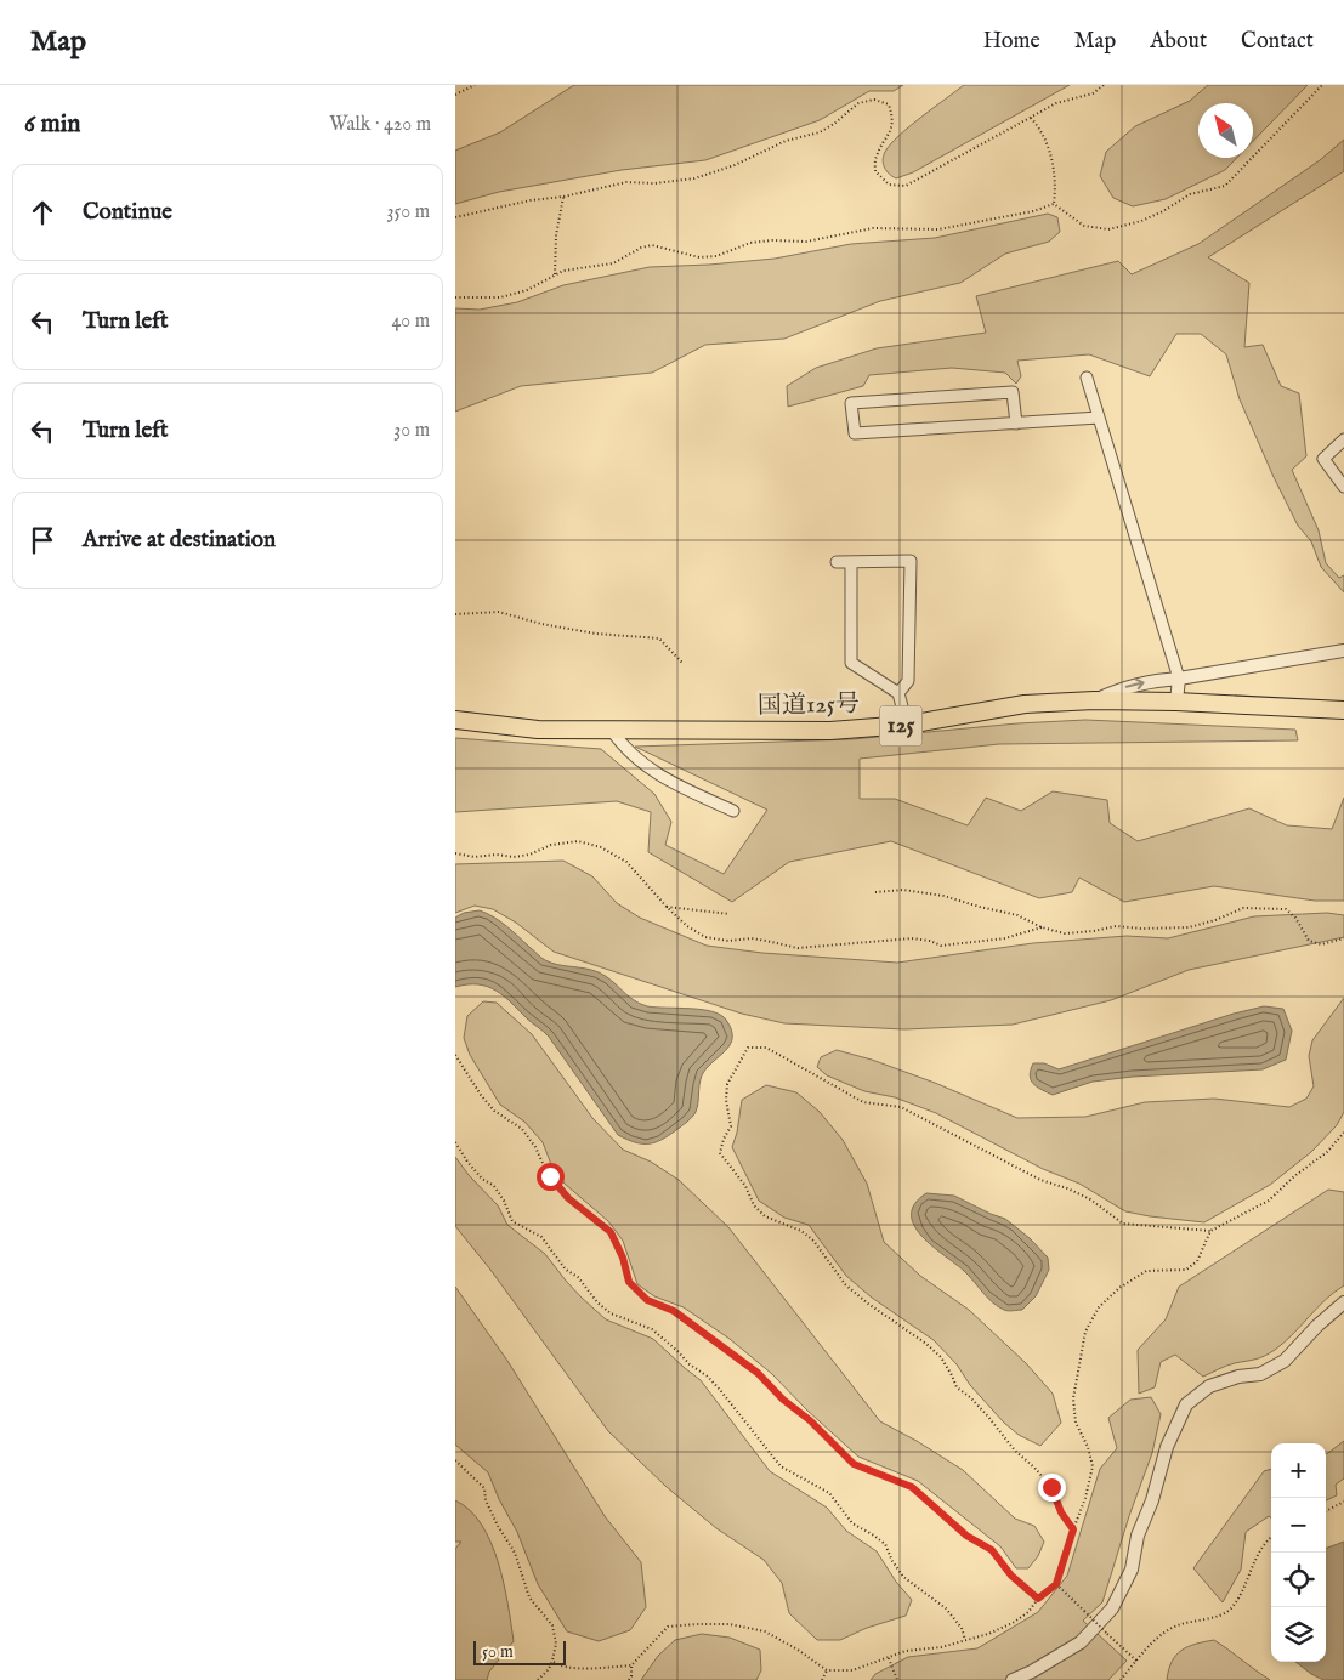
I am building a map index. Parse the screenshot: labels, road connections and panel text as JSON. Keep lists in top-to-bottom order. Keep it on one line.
{"streets":{"highway":["国道125号","125"]},"scale_bar":"50 m","north":"top left","page":{"header":"Map","nav":["Home","Map","About","Contact"],"heading":["6 min","Walk · 420 m"],"list":[["Continue","350 m"],["Turn left","40 m"],["Turn left","30 m"],"Arrive at destination"],"map_buttons":["+","−"],"scale":"50 m"}}
